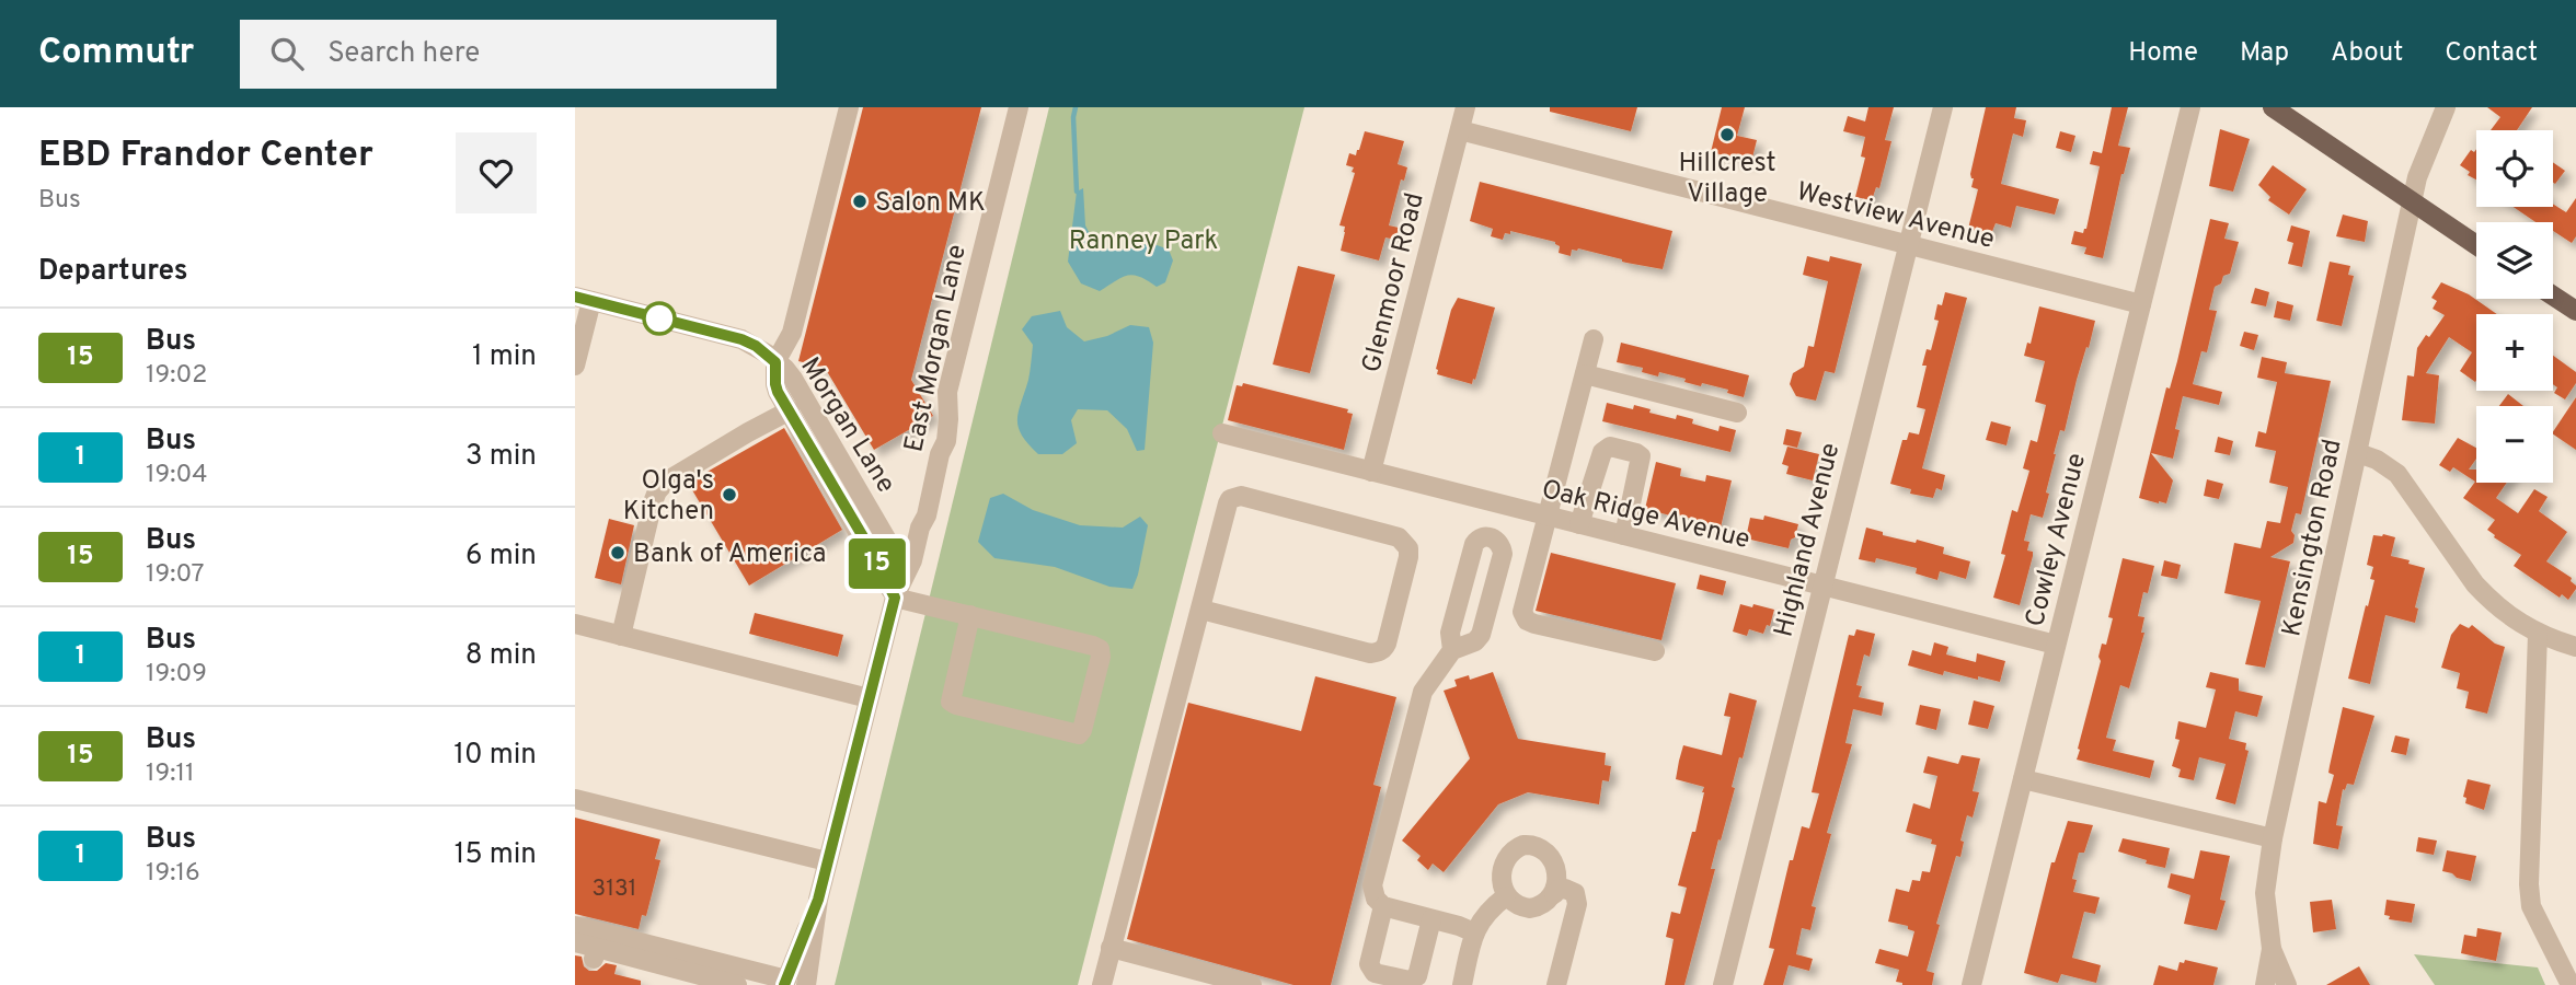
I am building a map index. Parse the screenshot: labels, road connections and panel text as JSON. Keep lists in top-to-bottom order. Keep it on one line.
{"streets":{"street":["Westview Avenue","Glenmoor Road","East Morgan Lane","Morgan Lane","Oak Ridge Avenue","Kensington Road","Highland Avenue","Cowley Avenue"]},"crossings":[["Westview Avenue","Glenmoor Road"],["Westview Avenue","Highland Avenue"],["Westview Avenue","Cowley Avenue"],["Glenmoor Road","Oak Ridge Avenue"],["East Morgan Lane","Morgan Lane"],["Oak Ridge Avenue","Highland Avenue"],["Oak Ridge Avenue","Cowley Avenue"]],"parks":["Ranney Park"],"places":["Hillcrest Village","Salon MK","Olga's Kitchen","Bank of America"],"lines":["bus line 15"],"house_numbers":["3131"],"page":{"header":"Commutr","search":"Search here","nav":["Home","Map","About","Contact"],"heading":[["EBD Frandor Center","Bus"],"Departures"],"on_map":"15","map_buttons":["+","−"],"list":[{"mark":"15","name":"Bus","note":"19:02","value":"1 min"},{"mark":"1","name":"Bus","note":"19:04","value":"3 min"},{"mark":"15","name":"Bus","note":"19:07","value":"6 min"},{"mark":"1","name":"Bus","note":"19:09","value":"8 min"},{"mark":"15","name":"Bus","note":"19:11","value":"10 min"},{"mark":"1","name":"Bus","note":"19:16","value":"15 min"}]}}
